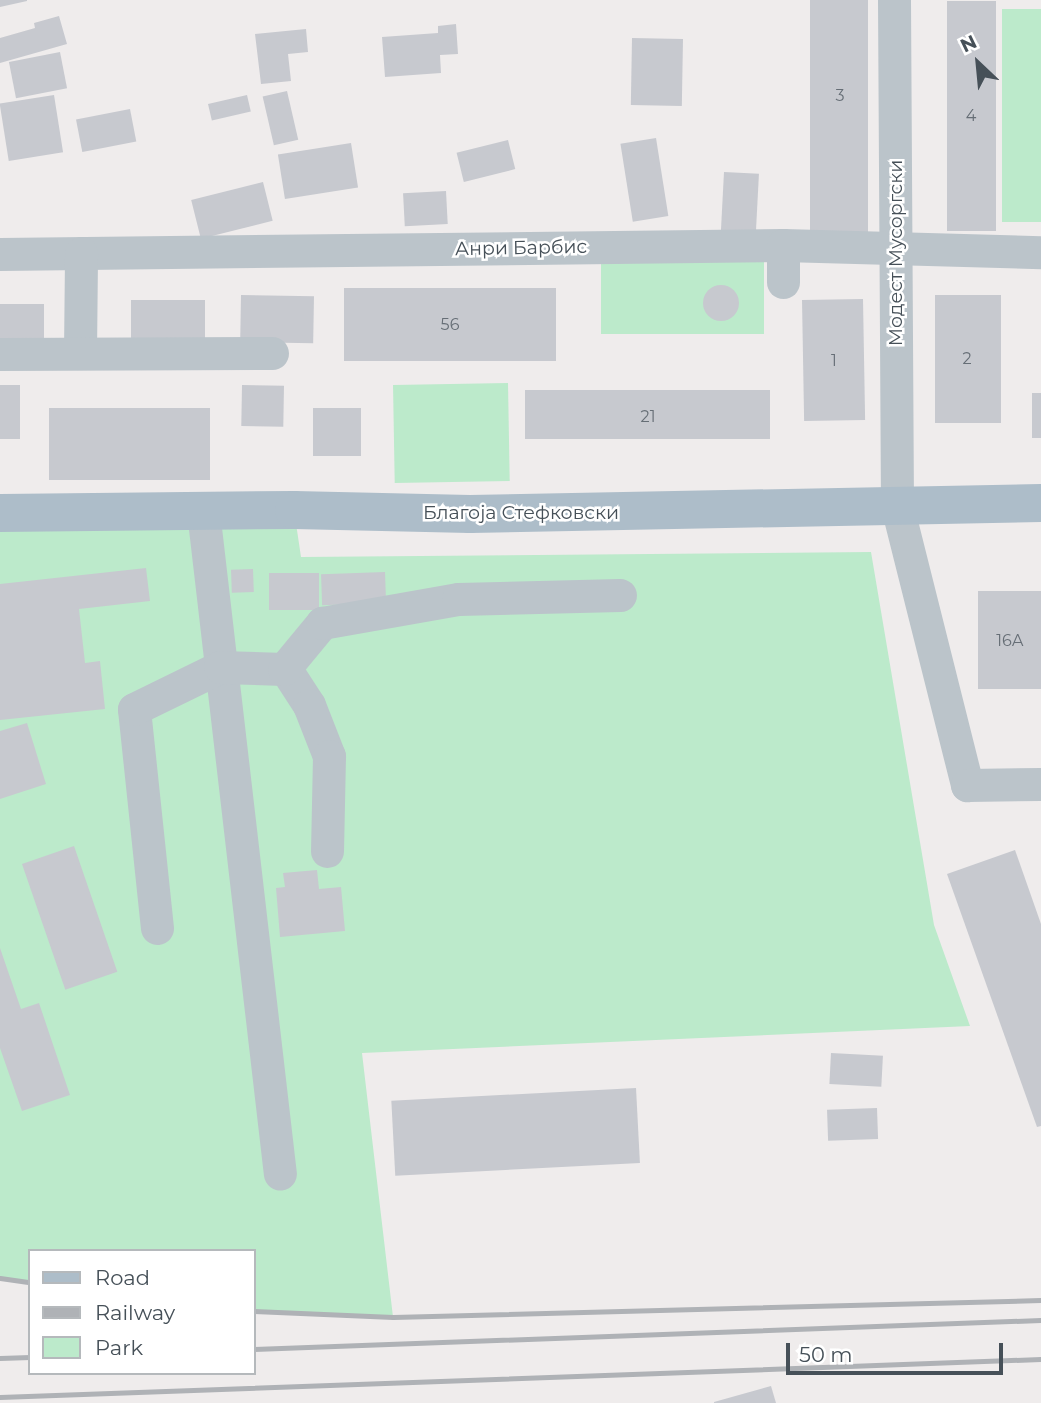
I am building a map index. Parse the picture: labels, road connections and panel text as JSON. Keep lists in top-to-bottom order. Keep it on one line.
{"streets":{"main road":["Благоја Стефковски"],"street":["Анри Барбис","Модест Мусоргски"]},"crossings":[["Анри Барбис","Модест Мусоргски"],["Модест Мусоргски","Благоја Стефковски"]],"house_numbers":["3","4","56","2","1","21","16А"],"legend":["Road","Railway","Park"],"scale_bar":"50 m","north":"top left"}
